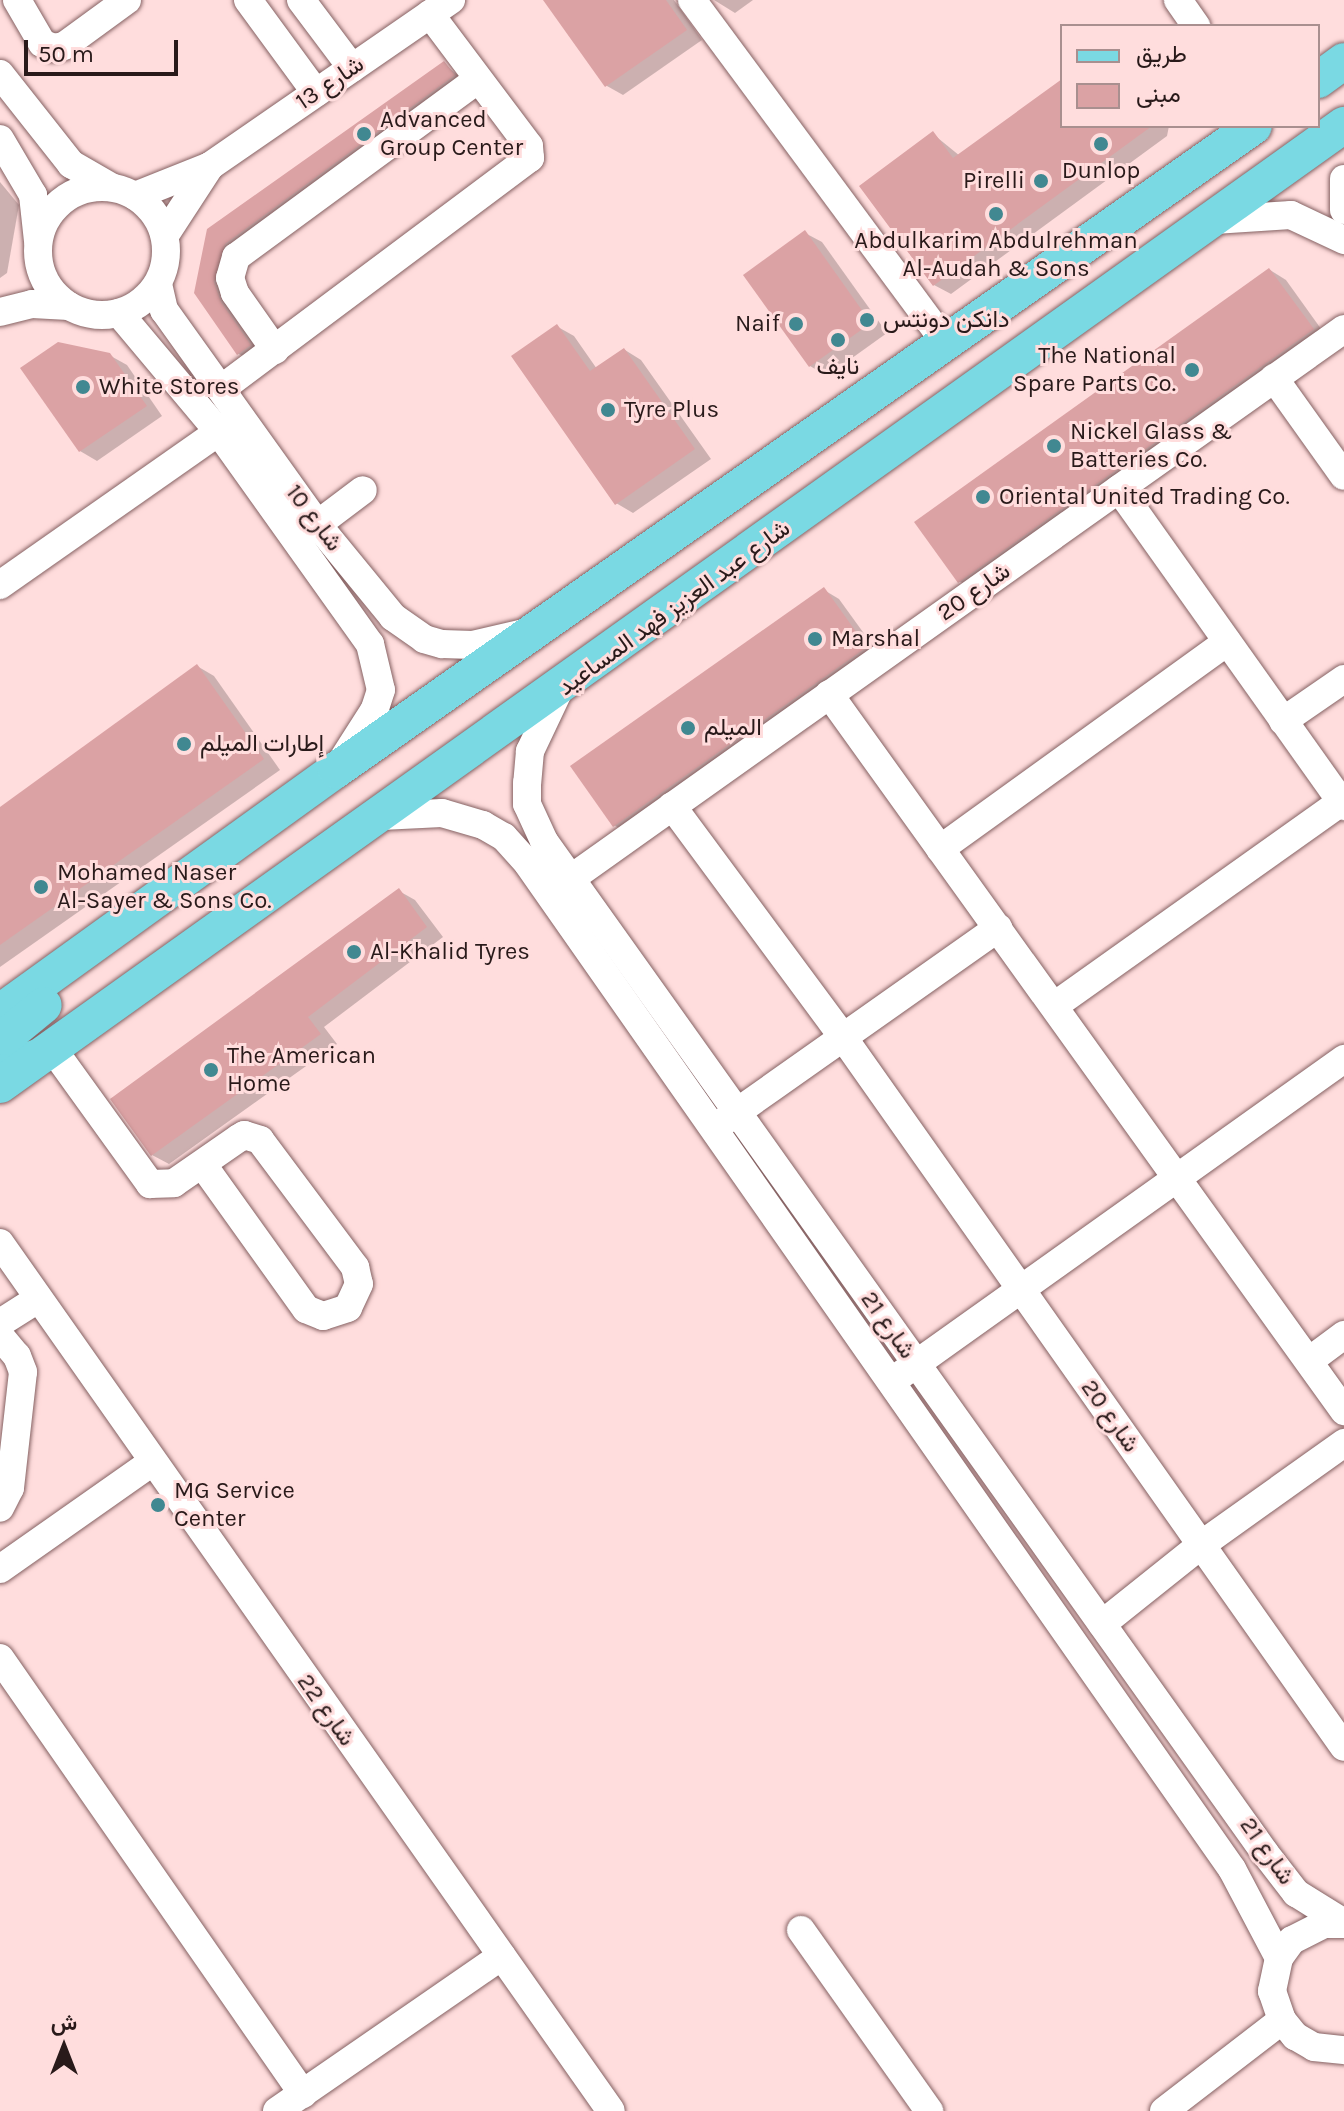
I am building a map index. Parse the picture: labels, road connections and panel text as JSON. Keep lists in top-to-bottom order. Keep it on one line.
{"streets":{"main road":["شارع عبد العزيز فهد المساعيد"],"street":["شارع 13","شارع 10","شارع 20","شارع 21","شارع 22"]},"crossings":[["شارع 13","شارع 10"],["شارع 20","شارع 21"],["شارع عبد العزيز فهد المساعيد","شارع 21"]],"places":["Advanced Group Center","Dunlop","Pirelli","Abdulkarim Abdulrehman Al-Audah & Sons","دانكن دونتس","Naif","نايف","The National Spare Parts Co.","White Stores","Tyre Plus","Nickel Glass & Batteries Co.","Oriental United Trading Co.","Marshal","الميلم","إطارات الميلم","Mohamed Naser Al-Sayer & Sons Co.","Al-Khalid Tyres","The American Home","MG Service Center"],"legend":["طريق","مبنى"],"scale_bar":"50 m","north":"top"}
